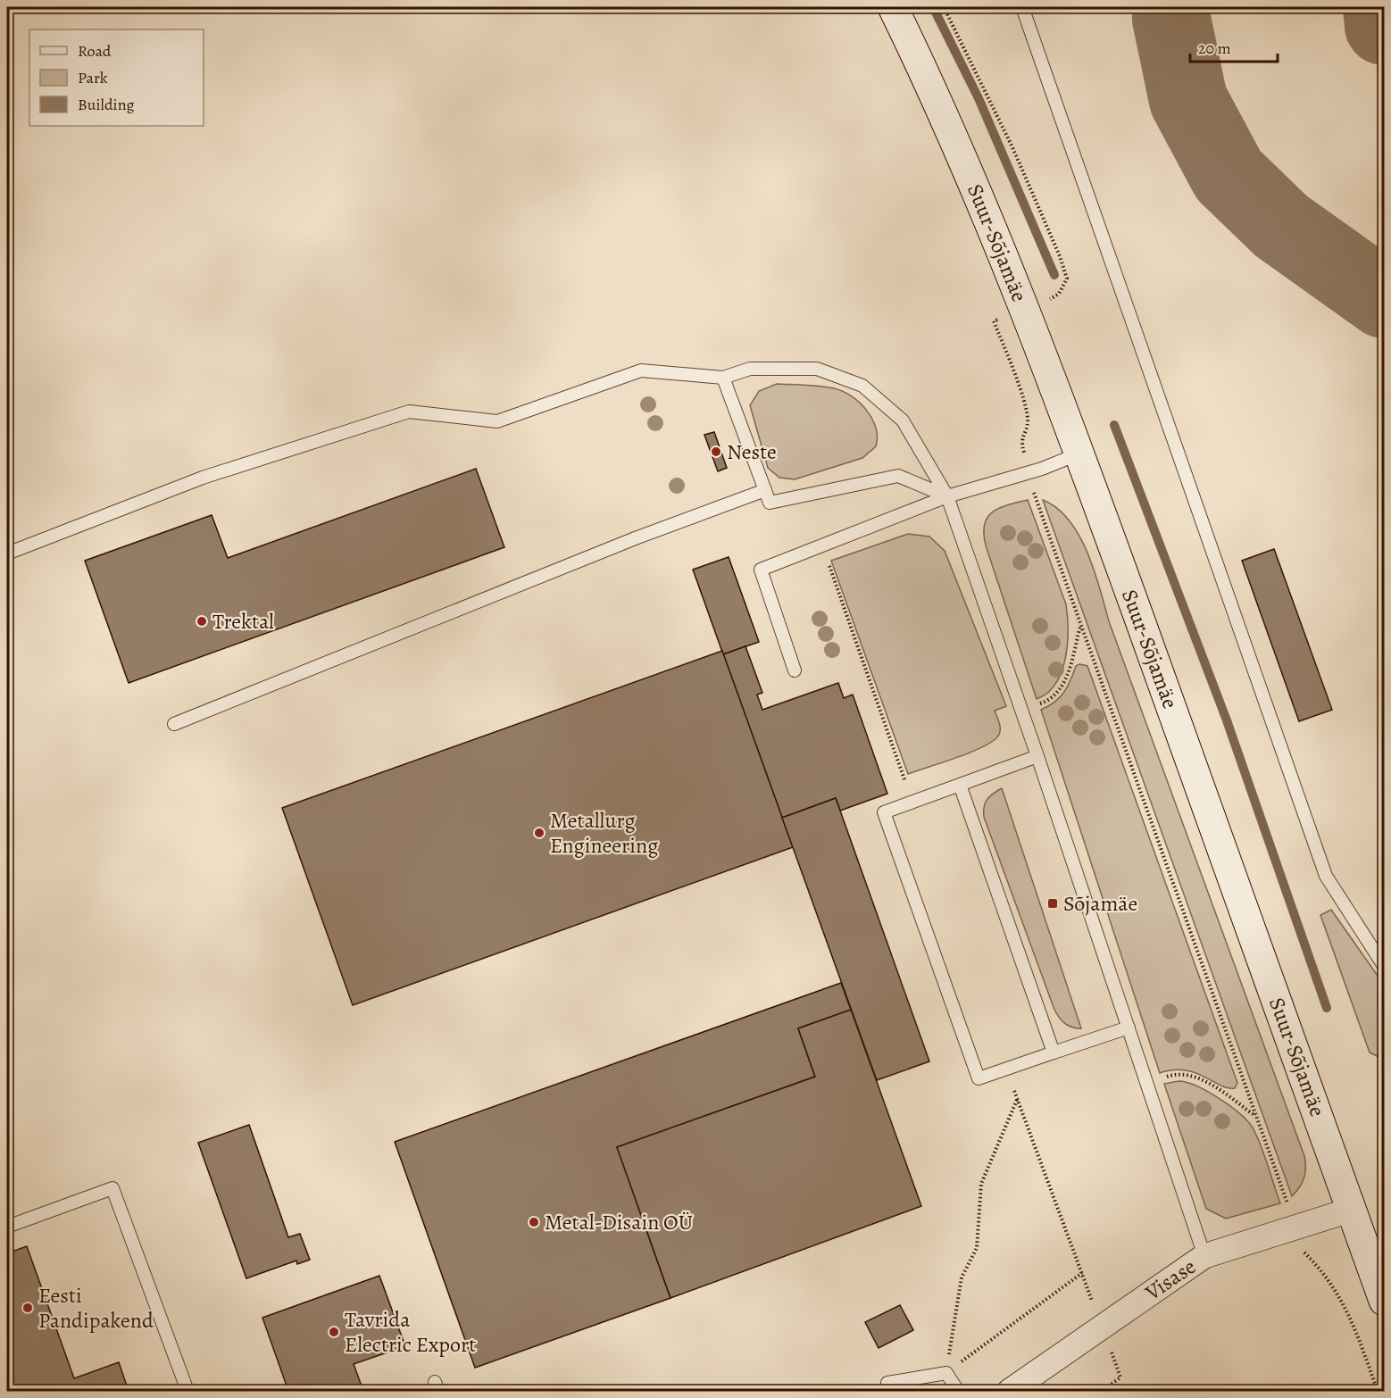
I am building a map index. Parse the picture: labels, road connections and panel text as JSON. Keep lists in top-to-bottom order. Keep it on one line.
{"streets":{"main road":["Suur-Sõjamäe"],"street":["Visase"]},"crossings":[["Suur-Sõjamäe","Visase"]],"places":{"other":["Neste","Trektal","Metallurg Engineering","Metal-Disain OÜ","Eesti Pandipakend","Tavrida Electric Export"],"transit":["Sõjamäe"]},"legend":["Road","Park","Building"],"scale_bar":"20 m"}
